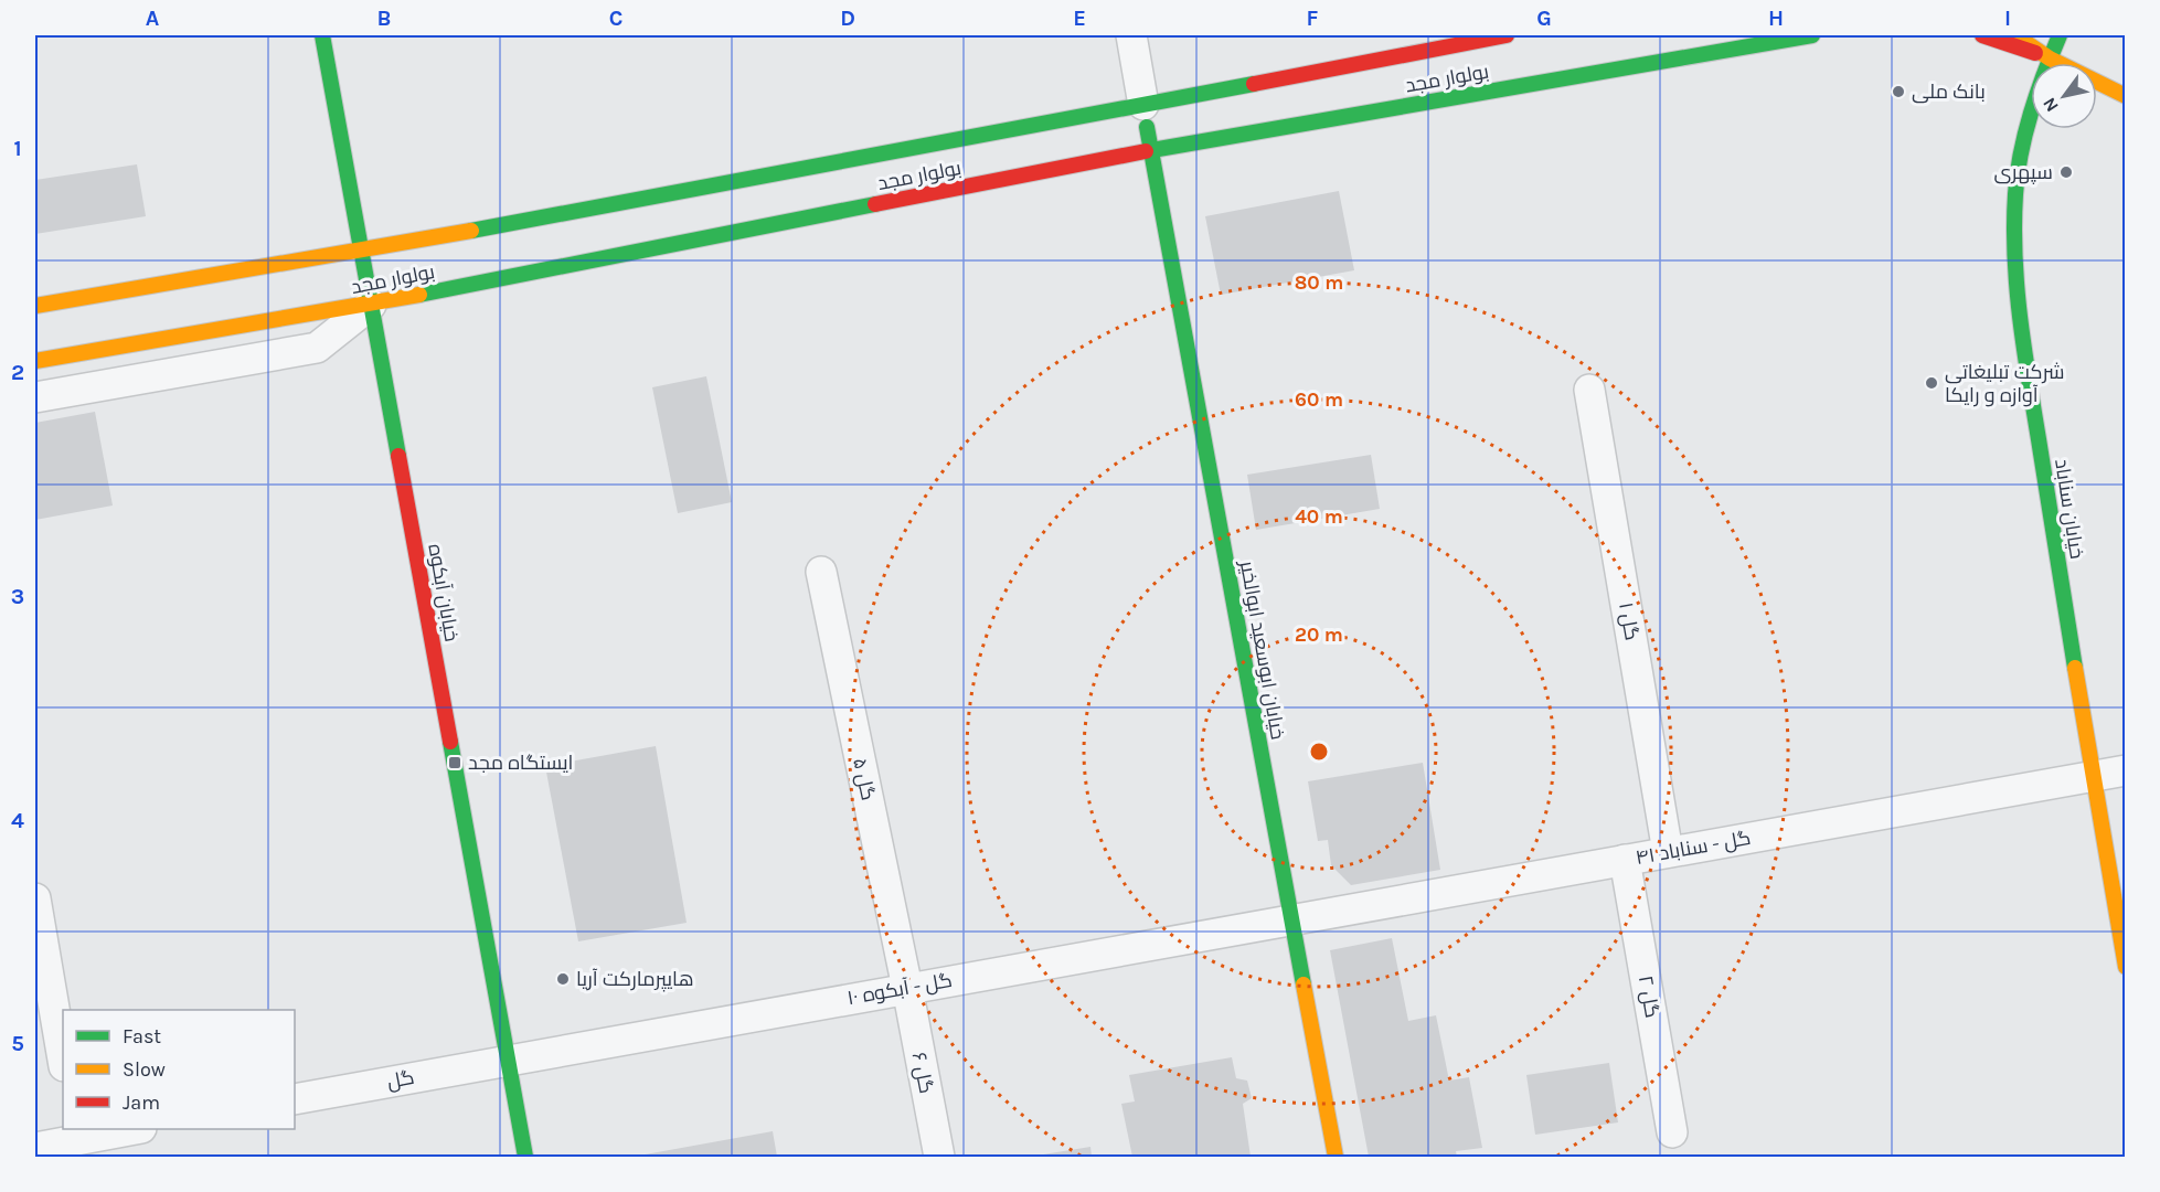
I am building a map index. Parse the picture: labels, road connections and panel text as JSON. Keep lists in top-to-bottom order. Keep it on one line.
{"streets":{"main road":["بولوار مجد","خیابان سناباد","خیابان آبکوه","خیابان ابوسعید ابوالخیر"],"street":["گل ۱","گل ۵","گل - سناباد ۴۱","گل - آبکوه ۱۰","گل ۲","گل ۶","گل"]},"crossings":[["بولوار مجد","خیابان آبکوه"],["بولوار مجد","خیابان ابوسعید ابوالخیر"],["خیابان سناباد","گل - سناباد ۴۱"],["خیابان آبکوه","گل - آبکوه ۱۰"],["خیابان آبکوه","گل"],["گل ۱","گل - سناباد ۴۱"],["خیابان ابوسعید ابوالخیر","گل - سناباد ۴۱"],["خیابان ابوسعید ابوالخیر","گل - آبکوه ۱۰"],["گل ۵","گل - آبکوه ۱۰"],["گل ۵","گل ۶"],["گل - سناباد ۴۱","گل - آبکوه ۱۰"],["گل - سناباد ۴۱","گل ۲"],["گل - آبکوه ۱۰","گل ۶"],["گل - آبکوه ۱۰","گل"]],"places":{"other":["بانک ملی","سپهری","شرکت تبلیغاتی آوازه و رایکا","هایپرمارکت آریا"],"transit":["ایستگاه مجد"]},"legend":["Fast","Slow","Jam"],"north":"bottom left","grid":{"columns":["A","B","C","D","E","F","G","H","I"],"rows":["1","2","3","4","5"]},"rings":["80 m","60 m","40 m","20 m"]}
